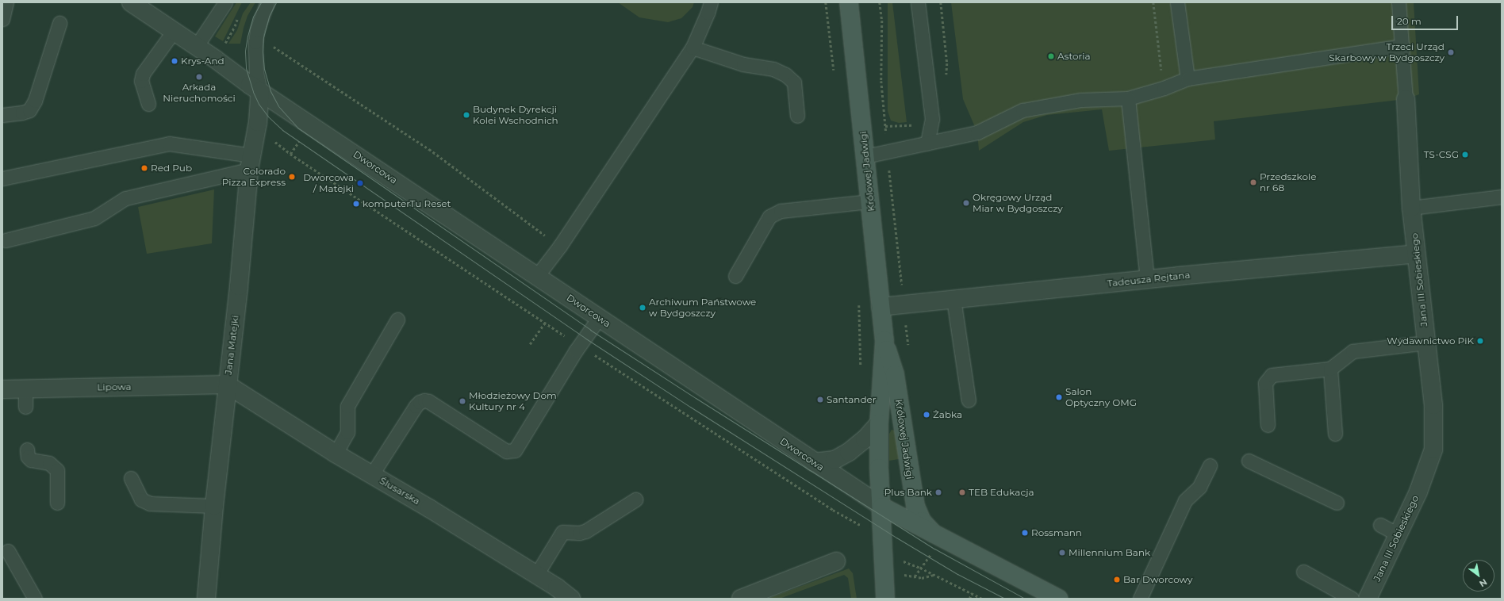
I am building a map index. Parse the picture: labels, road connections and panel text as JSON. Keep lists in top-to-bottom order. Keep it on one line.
{"streets":{"street":["Dworcowa","Królowej Jadwigi","Tadeusza Rejtana","Jana III Sobieskiego","Jana Matejki","Lipowa","Ślusarska"]},"crossings":[["Dworcowa","Królowej Jadwigi"],["Dworcowa","Jana Matejki"],["Królowej Jadwigi","Tadeusza Rejtana"],["Tadeusza Rejtana","Jana III Sobieskiego"],["Jana Matejki","Lipowa"],["Jana Matejki","Ślusarska"],["Lipowa","Ślusarska"]],"places":["Trzeci Urząd Skarbowy w Bydgoszczy","Astoria","Krys-And","Arkada Nieruchomości","Budynek Dyrekcji Kolei Wschodnich","TS-CSG","Red Pub","Colorado Pizza Express","Przedszkole nr 68","Dworcowa / Matejki","Okręgowy Urząd Miar w Bydgoszczy","komputerTu Reset","Archiwum Państwowe w Bydgoszczy","Wydawnictwo PiK","Salon Optyczny OMG","Santander","Młodzieżowy Dom Kultury nr 4","Żabka","Plus Bank","TEB Edukacja","Rossmann","Millennium Bank","Bar Dworcowy"],"scale_bar":"20 m","north":"bottom right"}
